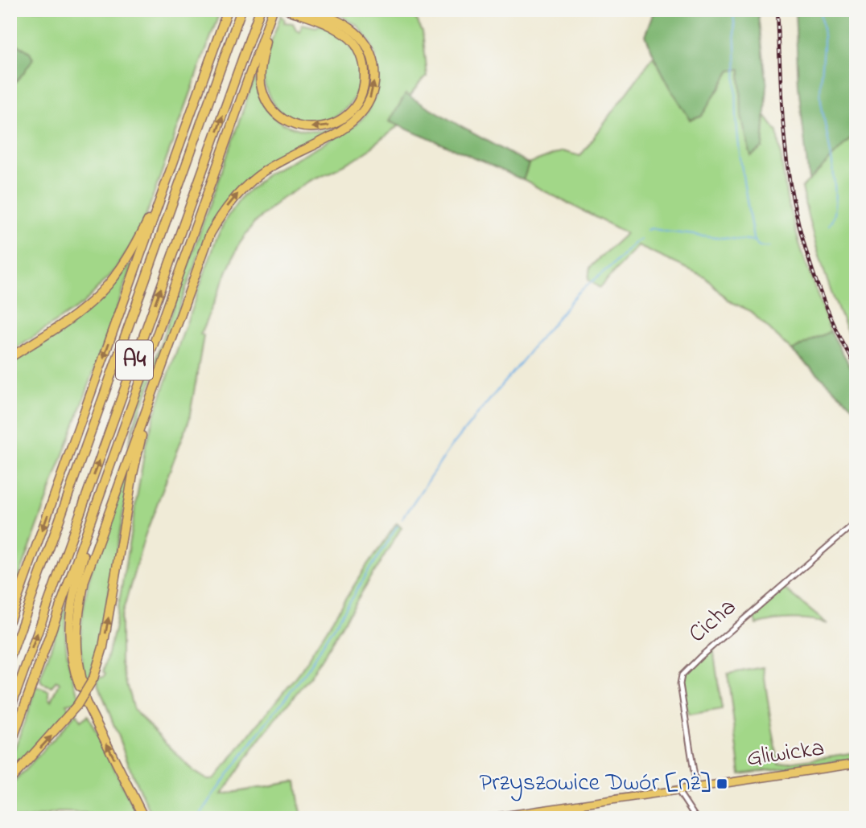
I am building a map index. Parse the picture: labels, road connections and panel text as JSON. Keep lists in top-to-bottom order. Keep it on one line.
{"streets":{"highway":["A4"],"main road":["Gliwicka"],"street":["Cicha"]},"crossings":[["Cicha","Gliwicka"]],"places":{"transit":["Przyszowice Dwór [nż]"]}}
